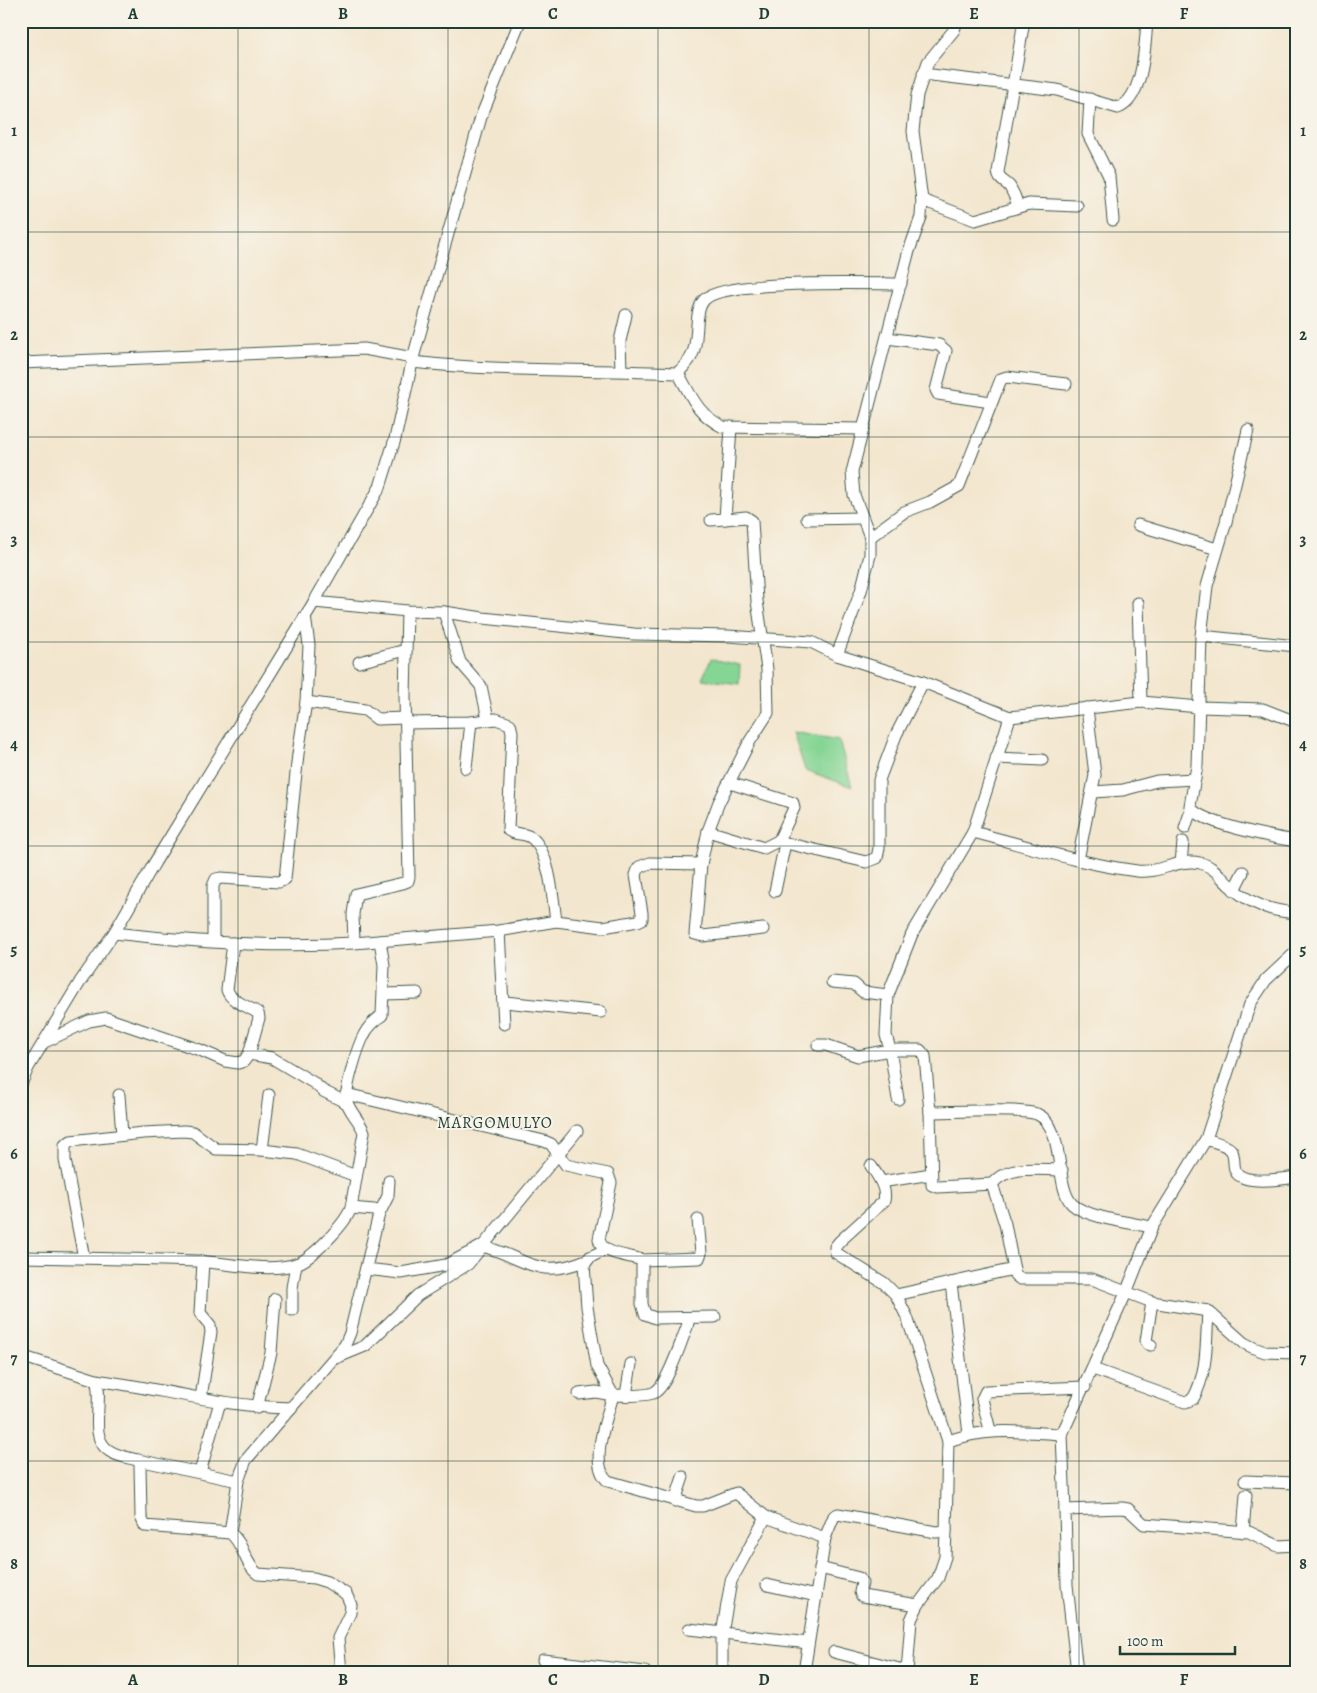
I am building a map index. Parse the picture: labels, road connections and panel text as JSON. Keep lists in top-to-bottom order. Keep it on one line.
{"districts":["MARGOMULYO"],"scale_bar":"100 m","grid":{"columns":["A","B","C","D","E","F"],"rows":["1","2","3","4","5","6","7","8"]}}
